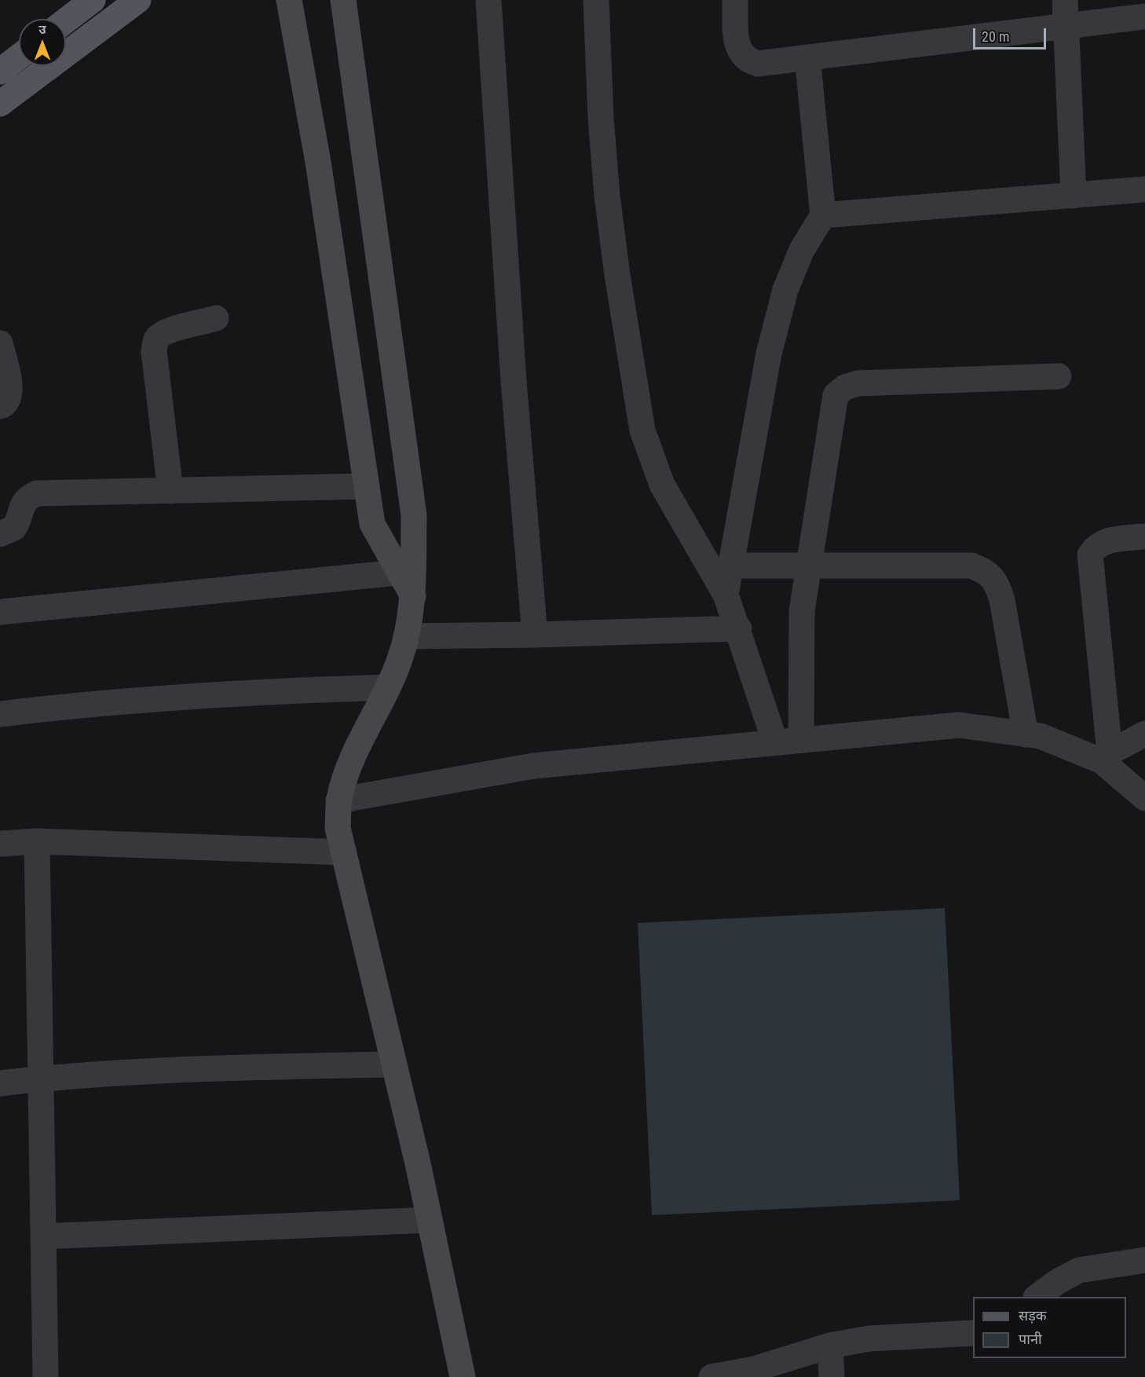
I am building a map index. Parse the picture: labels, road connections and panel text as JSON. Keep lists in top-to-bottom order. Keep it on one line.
{"legend":["सड़क","पानी"],"scale_bar":"20 m","north":"top"}
